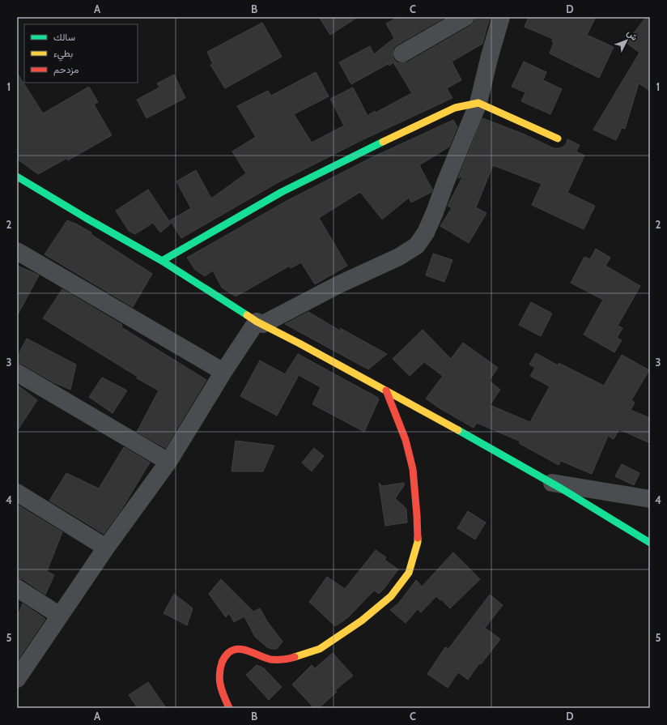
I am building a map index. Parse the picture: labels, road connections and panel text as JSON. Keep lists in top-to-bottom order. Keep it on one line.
{"legend":["سالك","بطيء","مزدحم"],"north":"top right","grid":{"columns":["A","B","C","D"],"rows":["1","2","3","4","5"]}}
